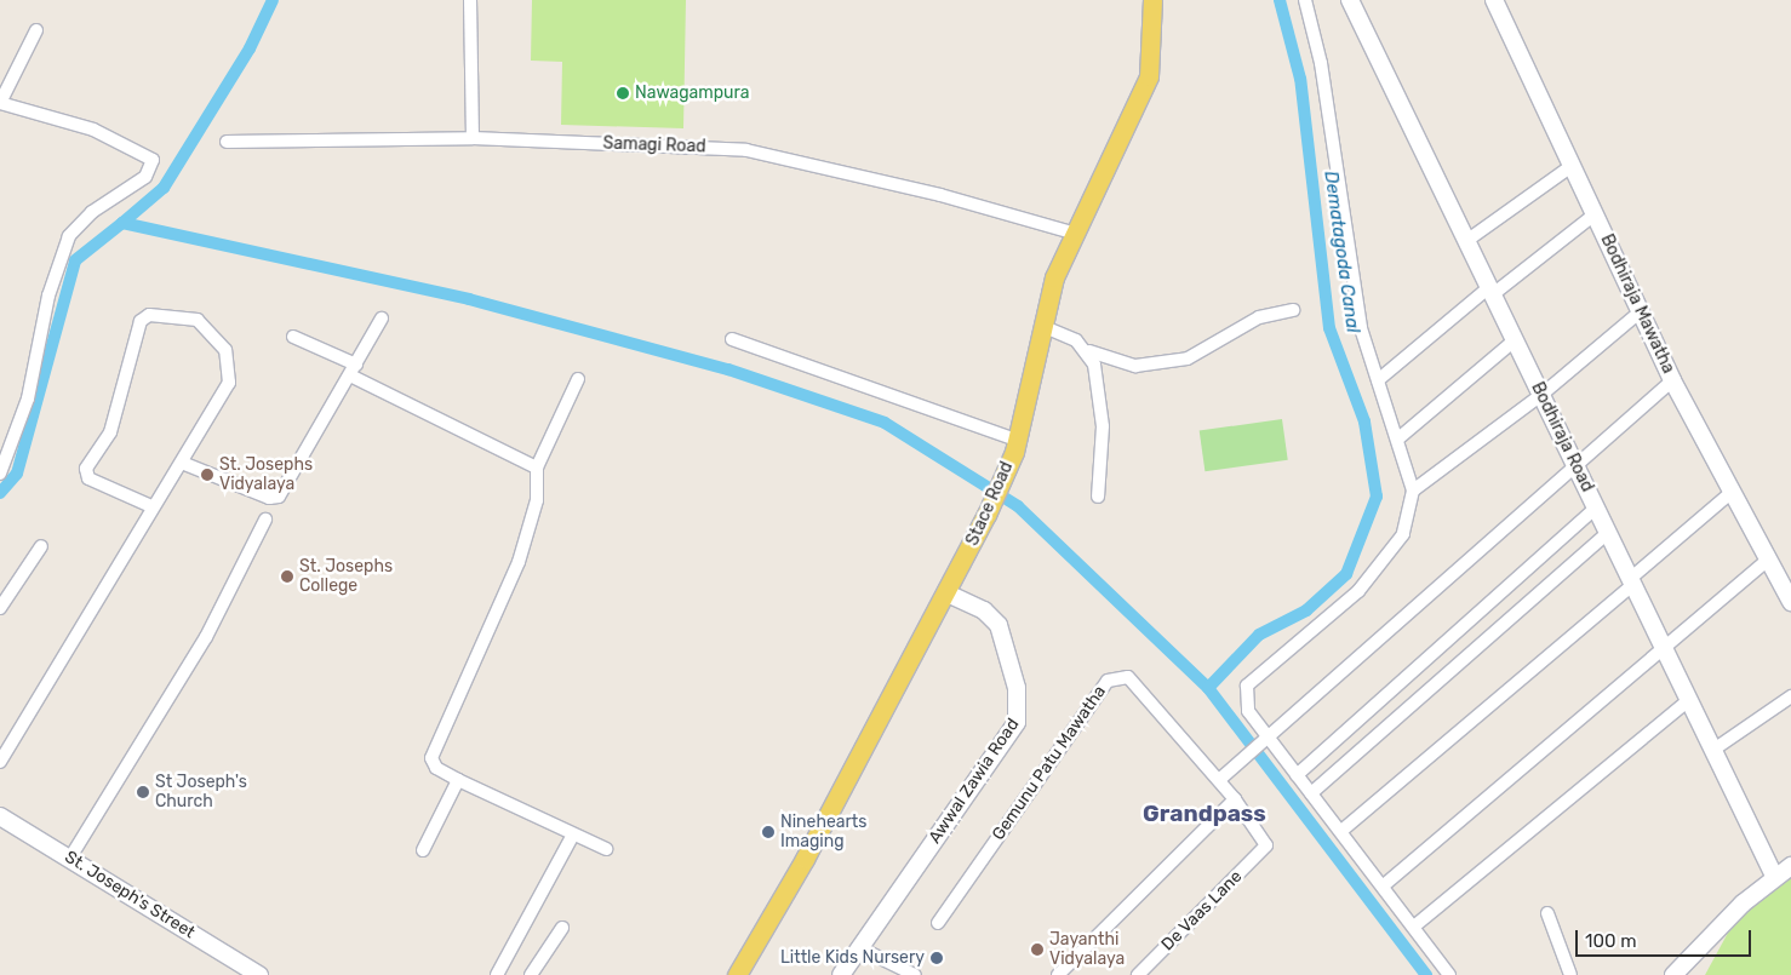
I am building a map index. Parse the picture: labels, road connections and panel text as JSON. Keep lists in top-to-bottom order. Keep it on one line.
{"streets":{"main road":["Stace Road"],"street":["Samagi Road","Bodhiraja Mawatha","Bodhiraja Road","Gemunu Patu Mawatha","Awwal Zawia Road","St. Joseph's Street","De Vaas Lane"]},"crossings":[["Samagi Road","Stace Road"],["Stace Road","Awwal Zawia Road"],["Gemunu Patu Mawatha","De Vaas Lane"]],"districts":["Grandpass"],"water":["Dematagoda Canal"],"places":["Nawagampura","St. Josephs Vidyalaya","St. Josephs College","St Joseph's Church","Ninehearts Imaging","Jayanthi Vidyalaya","Little Kids Nursery"],"scale_bar":"100 m"}
